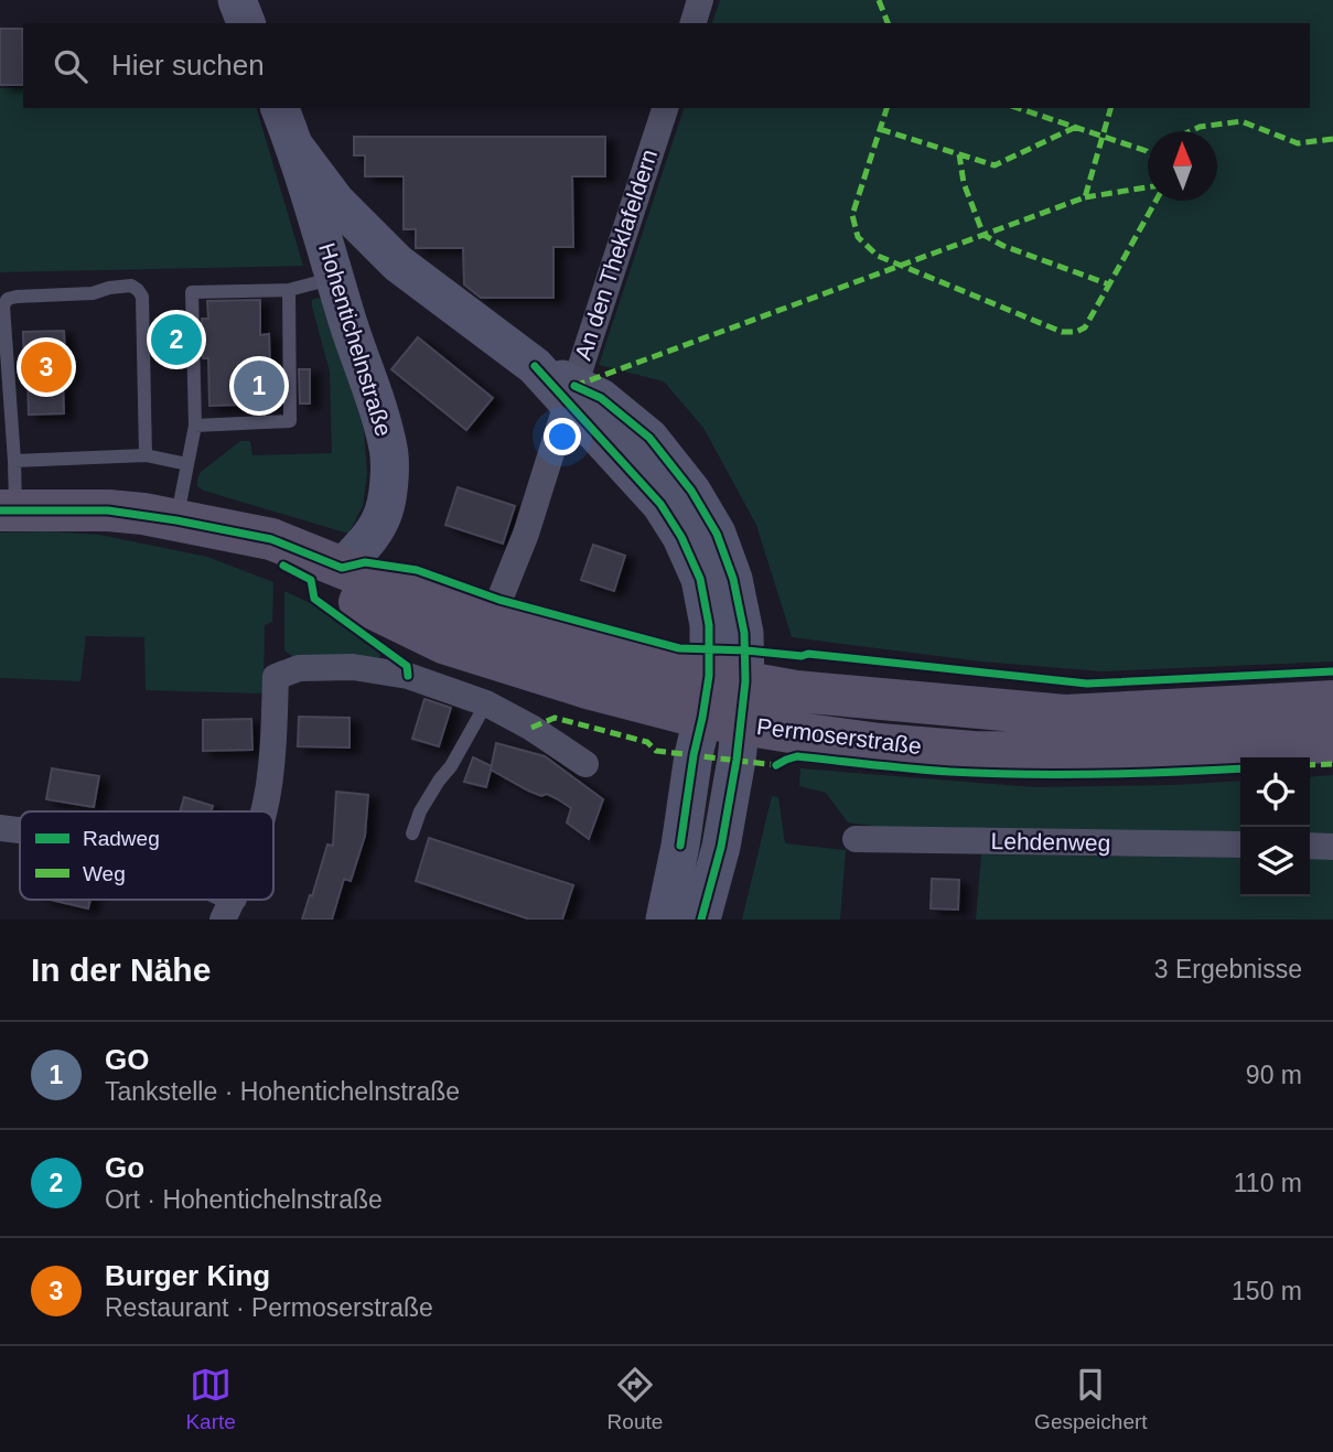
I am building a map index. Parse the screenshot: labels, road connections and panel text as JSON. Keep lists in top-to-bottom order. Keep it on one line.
{"streets":{"main road":["Hohentichelnstraße","Permoserstraße"],"street":["An den Theklafeldern","Lehdenweg"]},"crossings":[["An den Theklafeldern","Hohentichelnstraße"],["An den Theklafeldern","Permoserstraße"],["Hohentichelnstraße","Permoserstraße"]],"legend":["Radweg","Weg"],"north":"top","page":{"search":"Hier suchen","pins":["2","3","1"],"heading":["In der Nähe","3 Ergebnisse"],"list":[{"mark":"1","name":"GO","note":"Tankstelle · Hohentichelnstraße","value":"90 m"},{"mark":"2","name":"Go","note":"Ort · Hohentichelnstraße","value":"110 m"},{"mark":"3","name":"Burger King","note":"Restaurant · Permoserstraße","value":"150 m"}],"nav":["Karte","Route","Gespeichert"]}}
